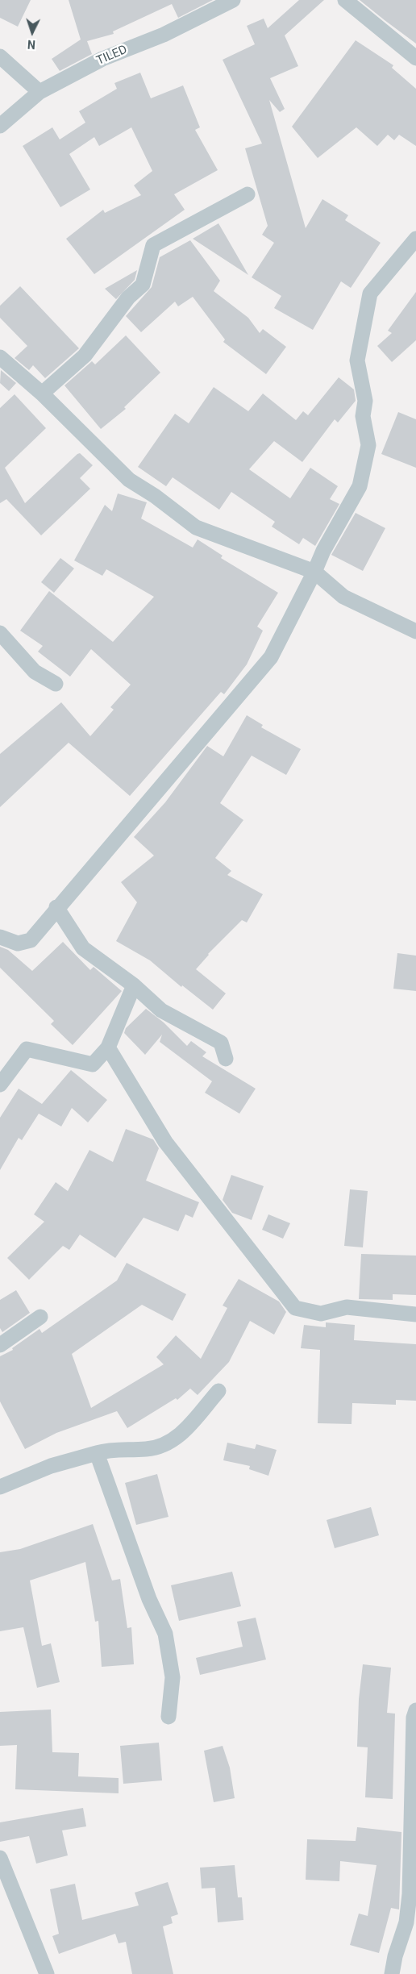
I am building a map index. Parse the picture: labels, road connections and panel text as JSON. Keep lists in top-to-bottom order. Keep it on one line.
{"streets":{"street":["TILED"]},"north":"bottom"}
